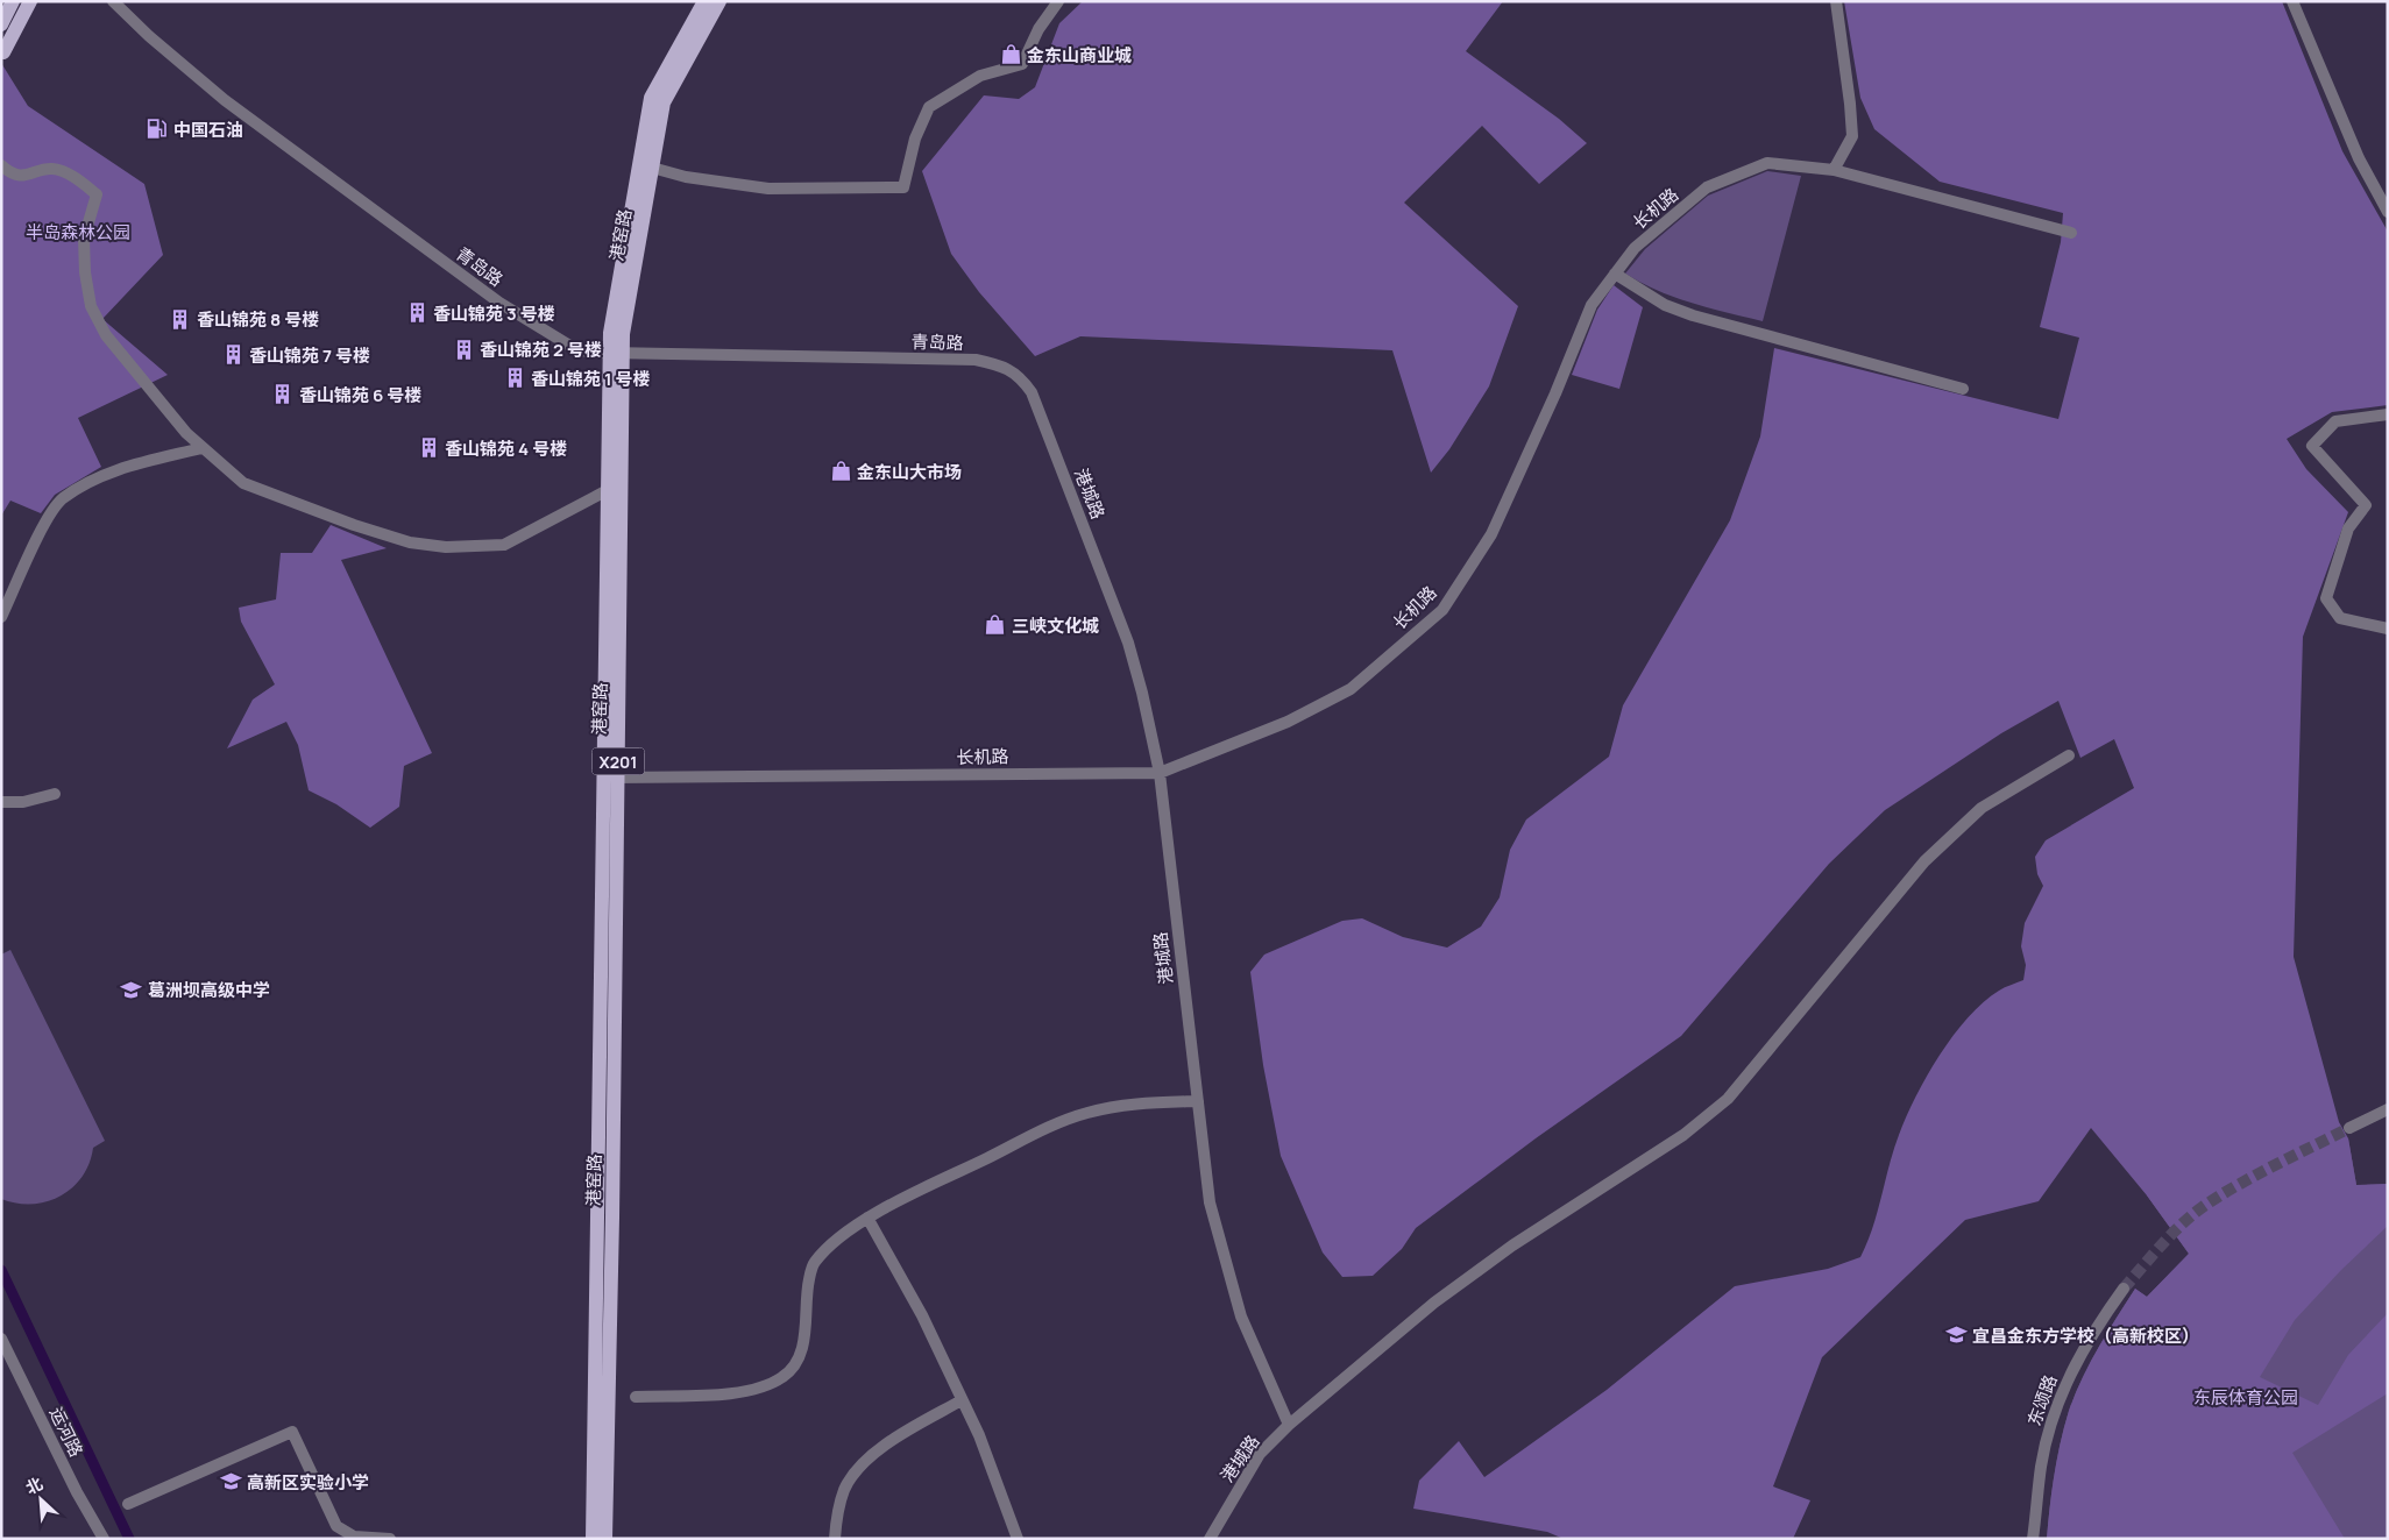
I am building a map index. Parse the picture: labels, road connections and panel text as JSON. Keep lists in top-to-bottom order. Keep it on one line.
{"streets":{"main road":["港窑路","X201"],"street":["长机路","青岛路","港城路","东颂路","运河路"]},"crossings":[["长机路","港窑路"],["长机路","港城路"],["港窑路","青岛路"],["青岛路","港城路"]],"parks":["半岛森林公园","东辰体育公园"],"places":{"shop":["金东山商业城","金东山大市场","三峡文化城"],"fuel station":["中国石油"],"building":["香山锦苑 3 号楼","香山锦苑 8 号楼","香山锦苑 2 号楼","香山锦苑 7 号楼","香山锦苑 1 号楼","香山锦苑 6 号楼","香山锦苑 4 号楼"],"school or university":["葛洲坝高级中学","宜昌金东方学校（高新校区）","高新区实验小学"]},"north":"top left"}
